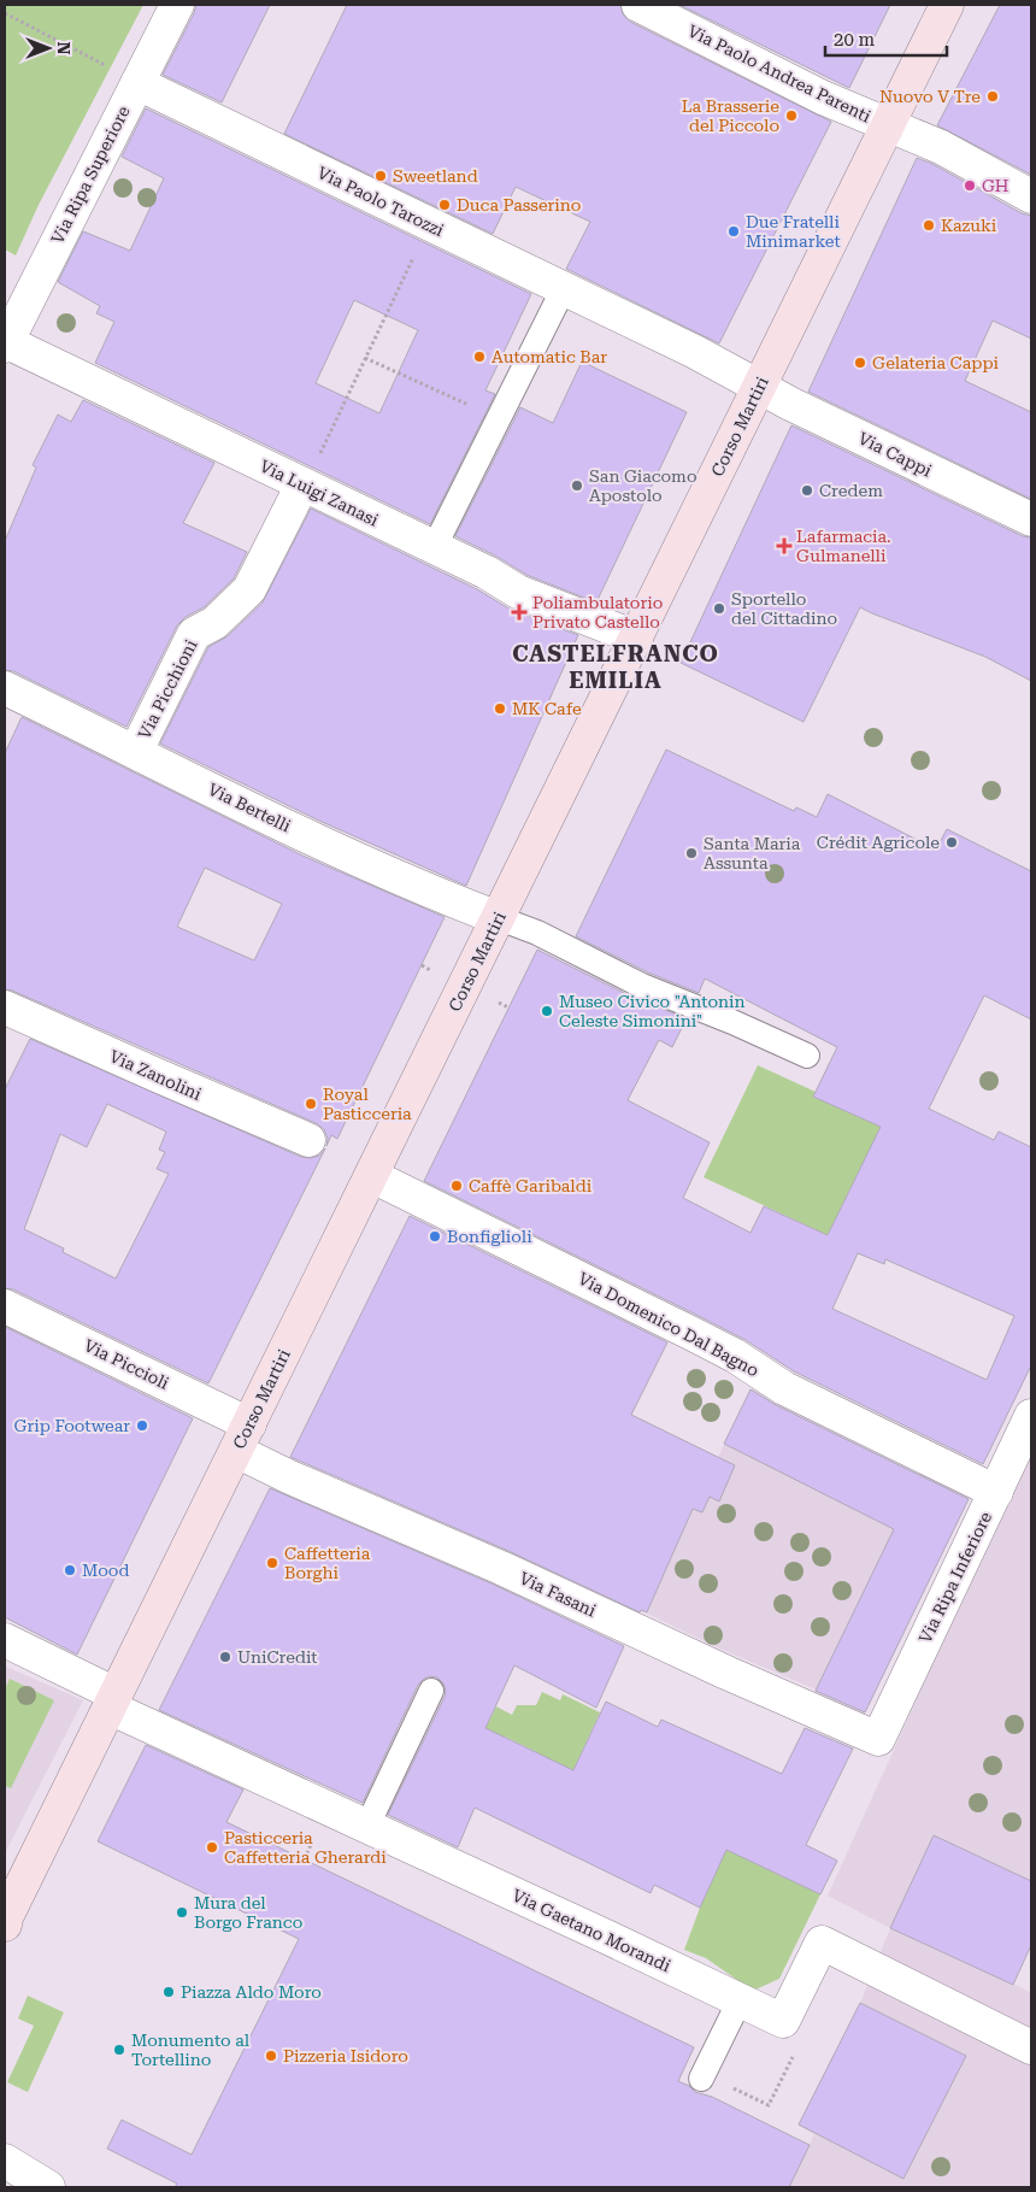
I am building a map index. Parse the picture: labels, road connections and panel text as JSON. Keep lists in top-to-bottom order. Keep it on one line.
{"streets":{"main road":["Corso Martiri"],"street":["Via Paolo Andrea Parenti","Via Ripa Superiore","Via Paolo Tarozzi","Via Cappi","Via Luigi Zanasi","Via Picchioni","Via Bertelli","Via Zanolini","Via Domenico Dal Bagno","Via Piccioli","Via Ripa Inferiore","Via Fasani","Via Gaetano Morandi"]},"crossings":[["Via Paolo Andrea Parenti","Corso Martiri"],["Via Ripa Superiore","Via Paolo Tarozzi"],["Via Ripa Superiore","Via Luigi Zanasi"],["Via Paolo Tarozzi","Corso Martiri"],["Via Paolo Tarozzi","Via Cappi"],["Corso Martiri","Via Cappi"],["Corso Martiri","Via Luigi Zanasi"],["Corso Martiri","Via Bertelli"],["Corso Martiri","Via Domenico Dal Bagno"],["Corso Martiri","Via Piccioli"],["Corso Martiri","Via Fasani"],["Corso Martiri","Via Gaetano Morandi"],["Via Luigi Zanasi","Via Picchioni"],["Via Picchioni","Via Bertelli"],["Via Domenico Dal Bagno","Via Ripa Inferiore"],["Via Piccioli","Via Fasani"],["Via Ripa Inferiore","Via Fasani"]],"districts":["CASTELFRANCO EMILIA"],"places":{"other":["Nuovo V Tre","La Brasserie del Piccolo","Sweetland","GH","Duca Passerino","Kazuki","Due Fratelli Minimarket","Automatic Bar","Gelateria Cappi","San Giacomo Apostolo","Credem","Sportello del Cittadino","MK Cafe","Crédit Agricole","Santa Maria Assunta","Museo Civico \"Antonin Celeste Simonini\"","Royal Pasticceria","Caffè Garibaldi","Bonfiglioli","Grip Footwear","Caffetteria Borghi","Mood","UniCredit","Pasticceria Caffetteria Gherardi","Mura del Borgo Franco","Piazza Aldo Moro","Monumento al Tortellino","Pizzeria Isidoro"],"health":["Lafarmacia. Gulmanelli","Poliambulatorio Privato Castello"]},"scale_bar":"20 m","north":"right"}
